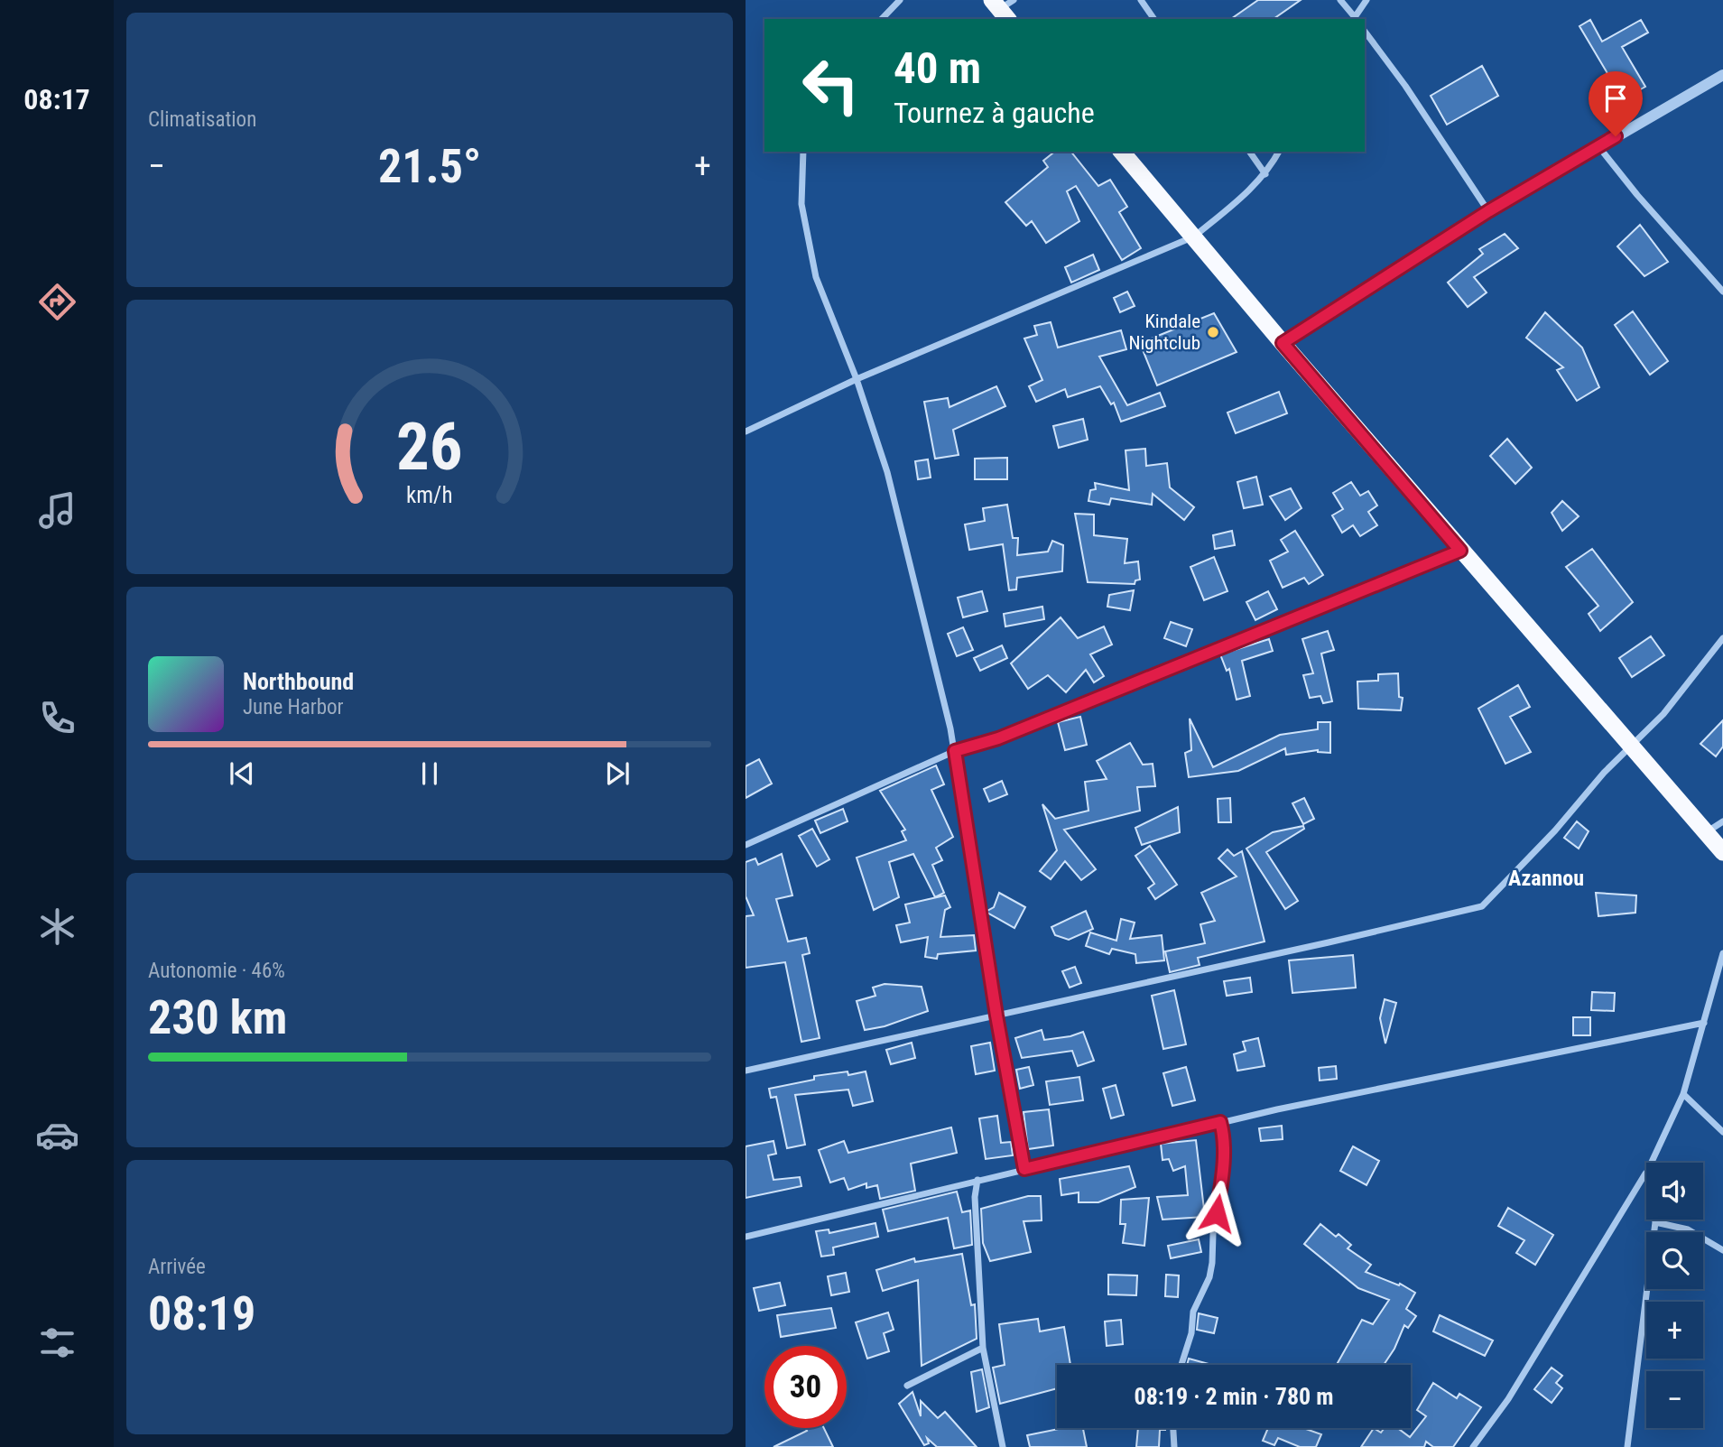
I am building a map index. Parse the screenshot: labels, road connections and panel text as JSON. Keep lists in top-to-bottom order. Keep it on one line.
{"districts":["Azannou"],"places":["Kindale Nightclub"],"page":{"tabs":"08:17","tile":["Climatisation",["Autonomie · 46%","230 km"],["Arrivée","08:19"]],"turn":["40 m","Tournez à gauche"],"heat":["−","21.5°","+"],"song":["Northbound","June Harbor"],"map_buttons":["+","−"],"limit":"30","trip":"08:19 · 2 min · 780 m","gauge":["26","km/h"]}}
